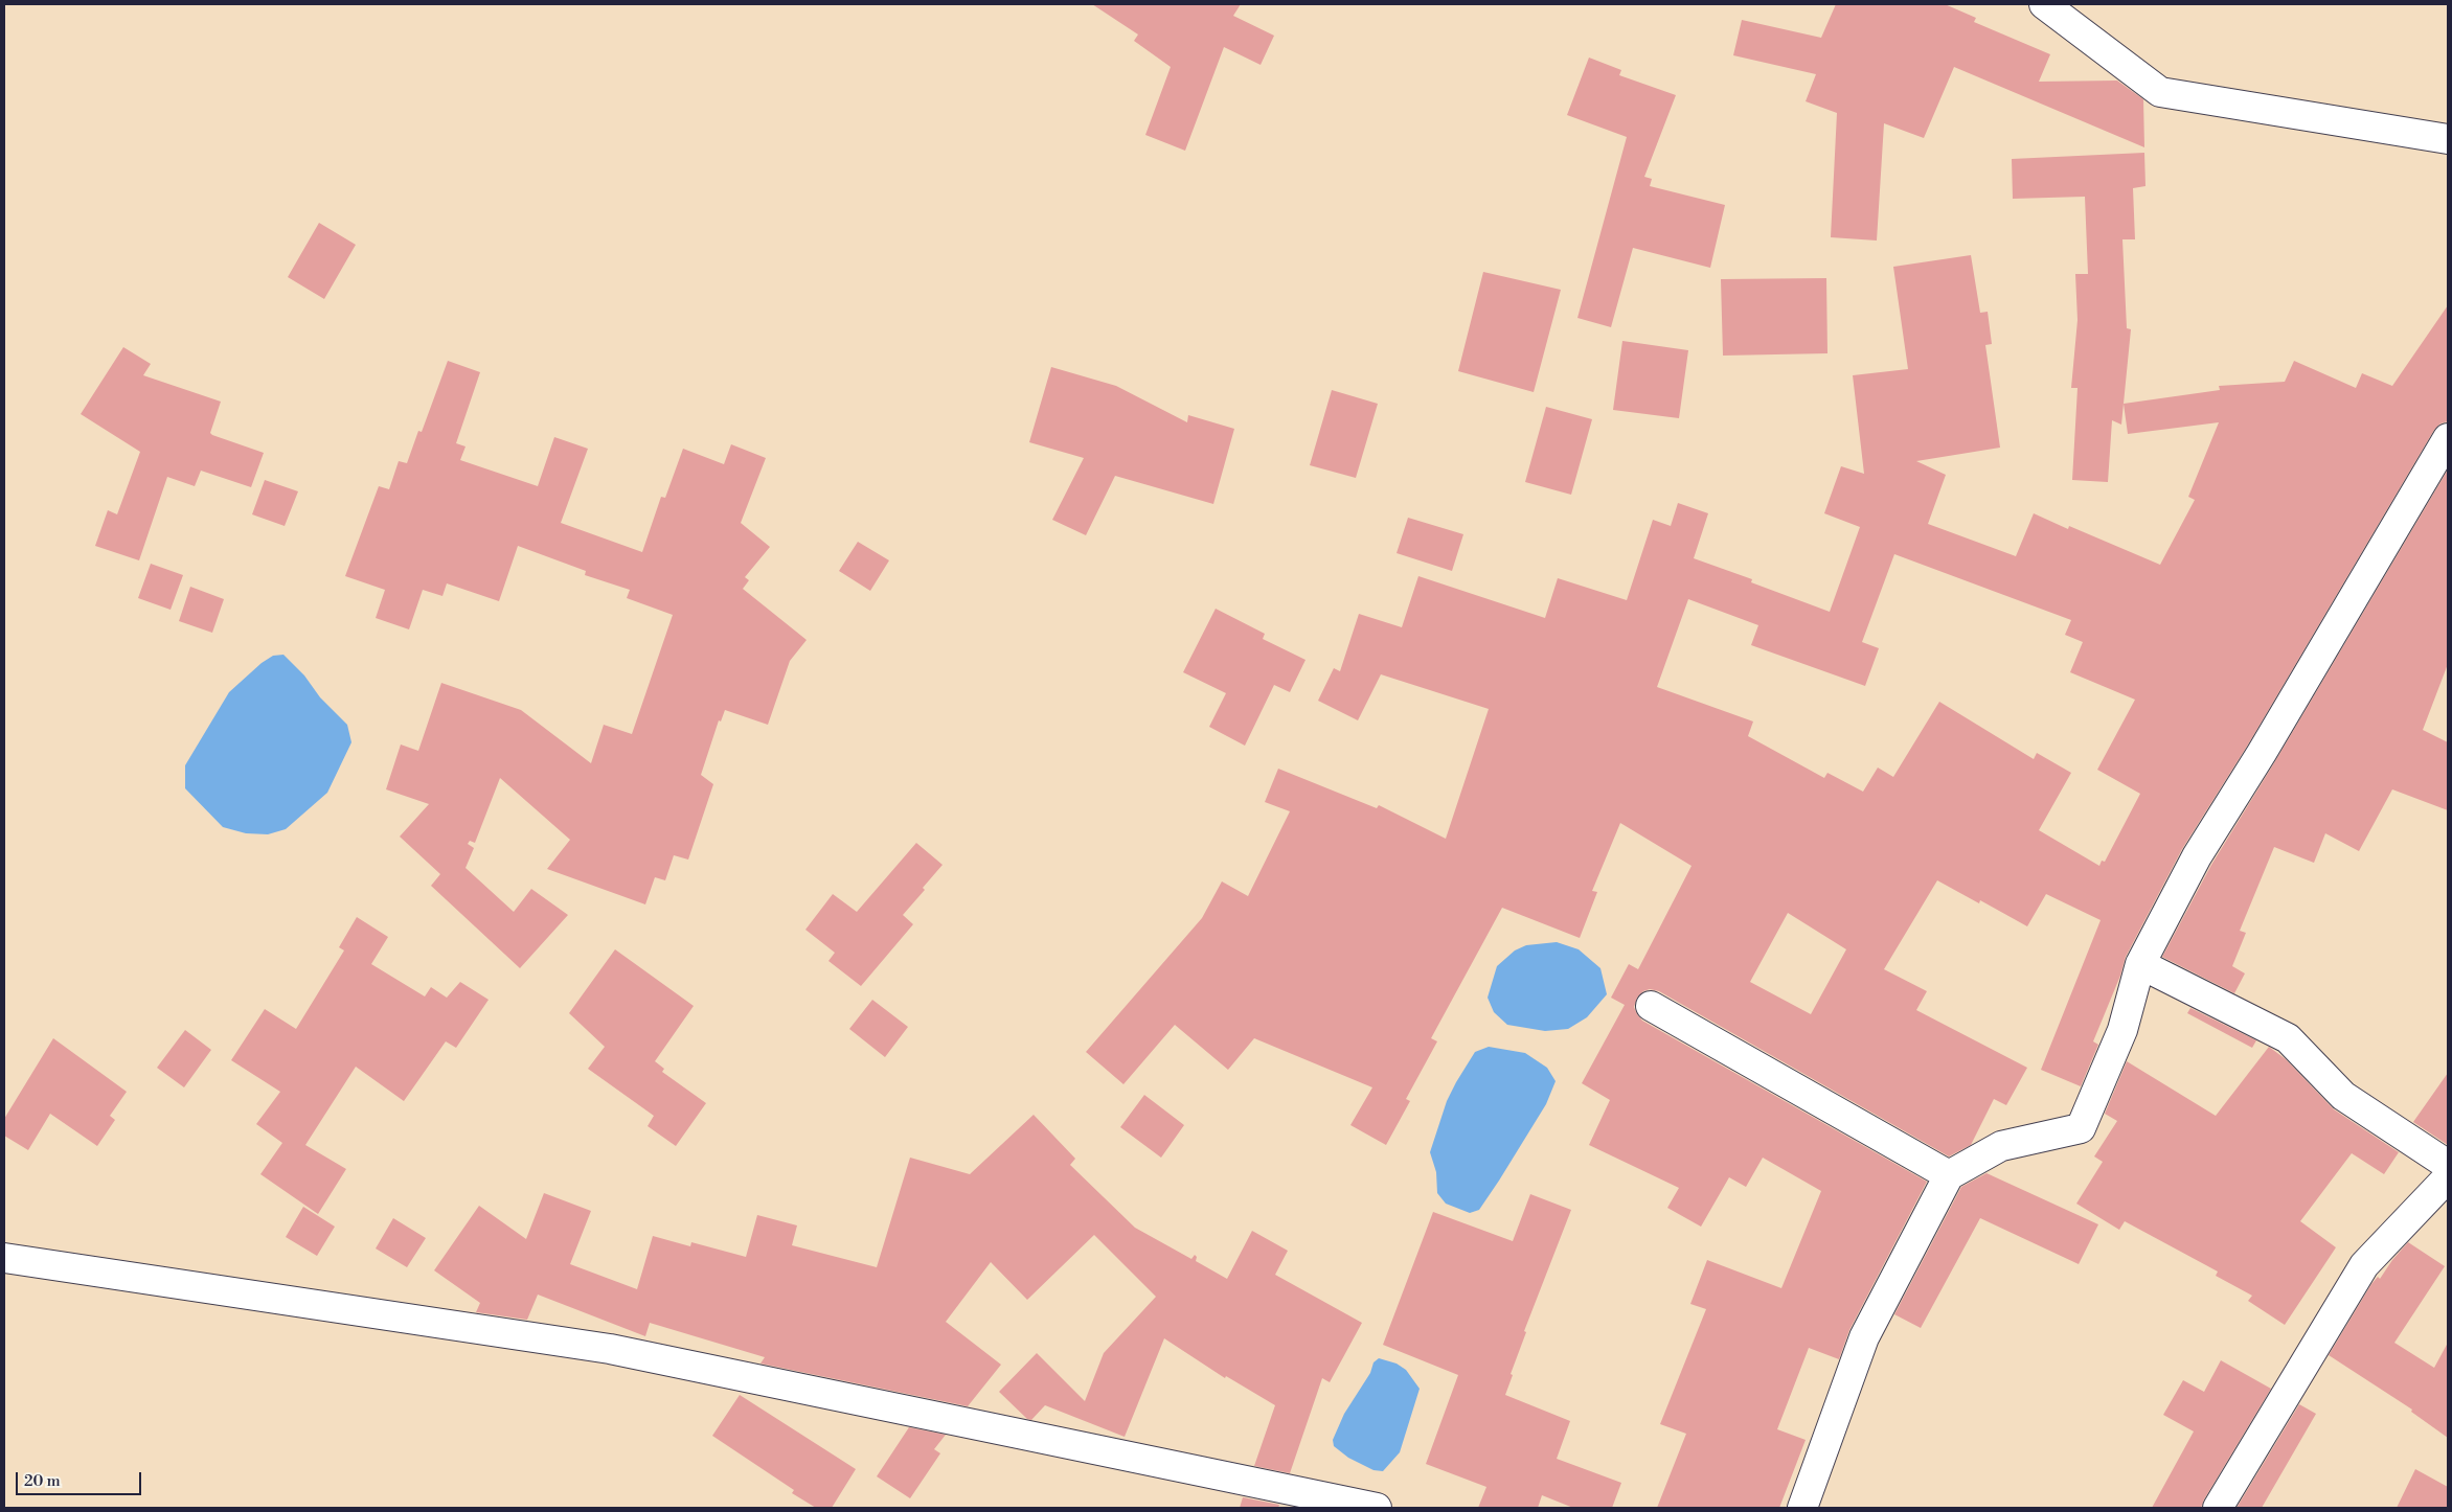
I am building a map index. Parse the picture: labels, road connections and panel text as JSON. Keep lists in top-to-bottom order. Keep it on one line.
{"scale_bar":"20 m"}
